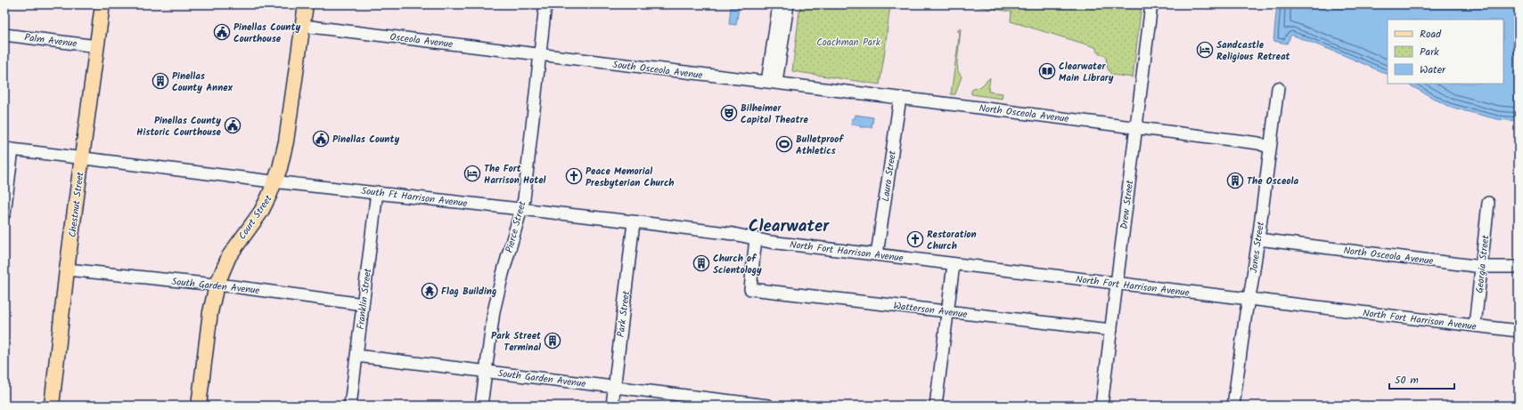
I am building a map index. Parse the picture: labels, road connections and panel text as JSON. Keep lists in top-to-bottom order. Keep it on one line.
{"streets":{"main road":["Chestnut Street","Court Street"],"street":["Palm Avenue","Osceola Avenue","South Osceola Avenue","North Osceola Avenue","Laura Street","South Ft Harrison Avenue","Drew Street","Pierce Street","Jones Street","North Fort Harrison Avenue","Georgia Street","South Garden Avenue","Franklin Street","Watterson Avenue","Park Street"]},"crossings":[["Palm Avenue","Chestnut Street"],["Osceola Avenue","South Osceola Avenue"],["Osceola Avenue","Court Street"],["Osceola Avenue","Pierce Street"],["South Osceola Avenue","North Osceola Avenue"],["South Osceola Avenue","Pierce Street"],["North Osceola Avenue","Laura Street"],["North Osceola Avenue","Drew Street"],["North Osceola Avenue","Jones Street"],["North Osceola Avenue","Georgia Street"],["Laura Street","North Fort Harrison Avenue"],["South Ft Harrison Avenue","Chestnut Street"],["South Ft Harrison Avenue","Court Street"],["South Ft Harrison Avenue","Pierce Street"],["South Ft Harrison Avenue","North Fort Harrison Avenue"],["South Ft Harrison Avenue","Franklin Street"],["South Ft Harrison Avenue","Watterson Avenue"],["South Ft Harrison Avenue","Park Street"],["Chestnut Street","South Garden Avenue"],["Drew Street","North Fort Harrison Avenue"],["Drew Street","Watterson Avenue"],["Court Street","South Garden Avenue"],["Pierce Street","South Garden Avenue"],["Jones Street","North Fort Harrison Avenue"],["North Fort Harrison Avenue","Georgia Street"],["North Fort Harrison Avenue","Watterson Avenue"],["South Garden Avenue","Franklin Street"],["South Garden Avenue","Park Street"]],"districts":["Clearwater"],"parks":["Coachman Park"],"places":{"public building":["Pinellas County Courthouse","Pinellas County Historic Courthouse","Pinellas County"],"hotel":["Sandcastle Religious Retreat","The Fort Harrison Hotel"],"library":["Clearwater Main Library"],"building":["Pinellas County Annex","The Osceola","Church of Scientology","Park Street Terminal"],"theatre":["Bilheimer Capitol Theatre"],"sports":["Bulletproof Athletics"],"church":["Peace Memorial Presbyterian Church","Restoration Church"],"temple":["Flag Building"]},"legend":["Road","Park","Water"],"scale_bar":"50 m"}
